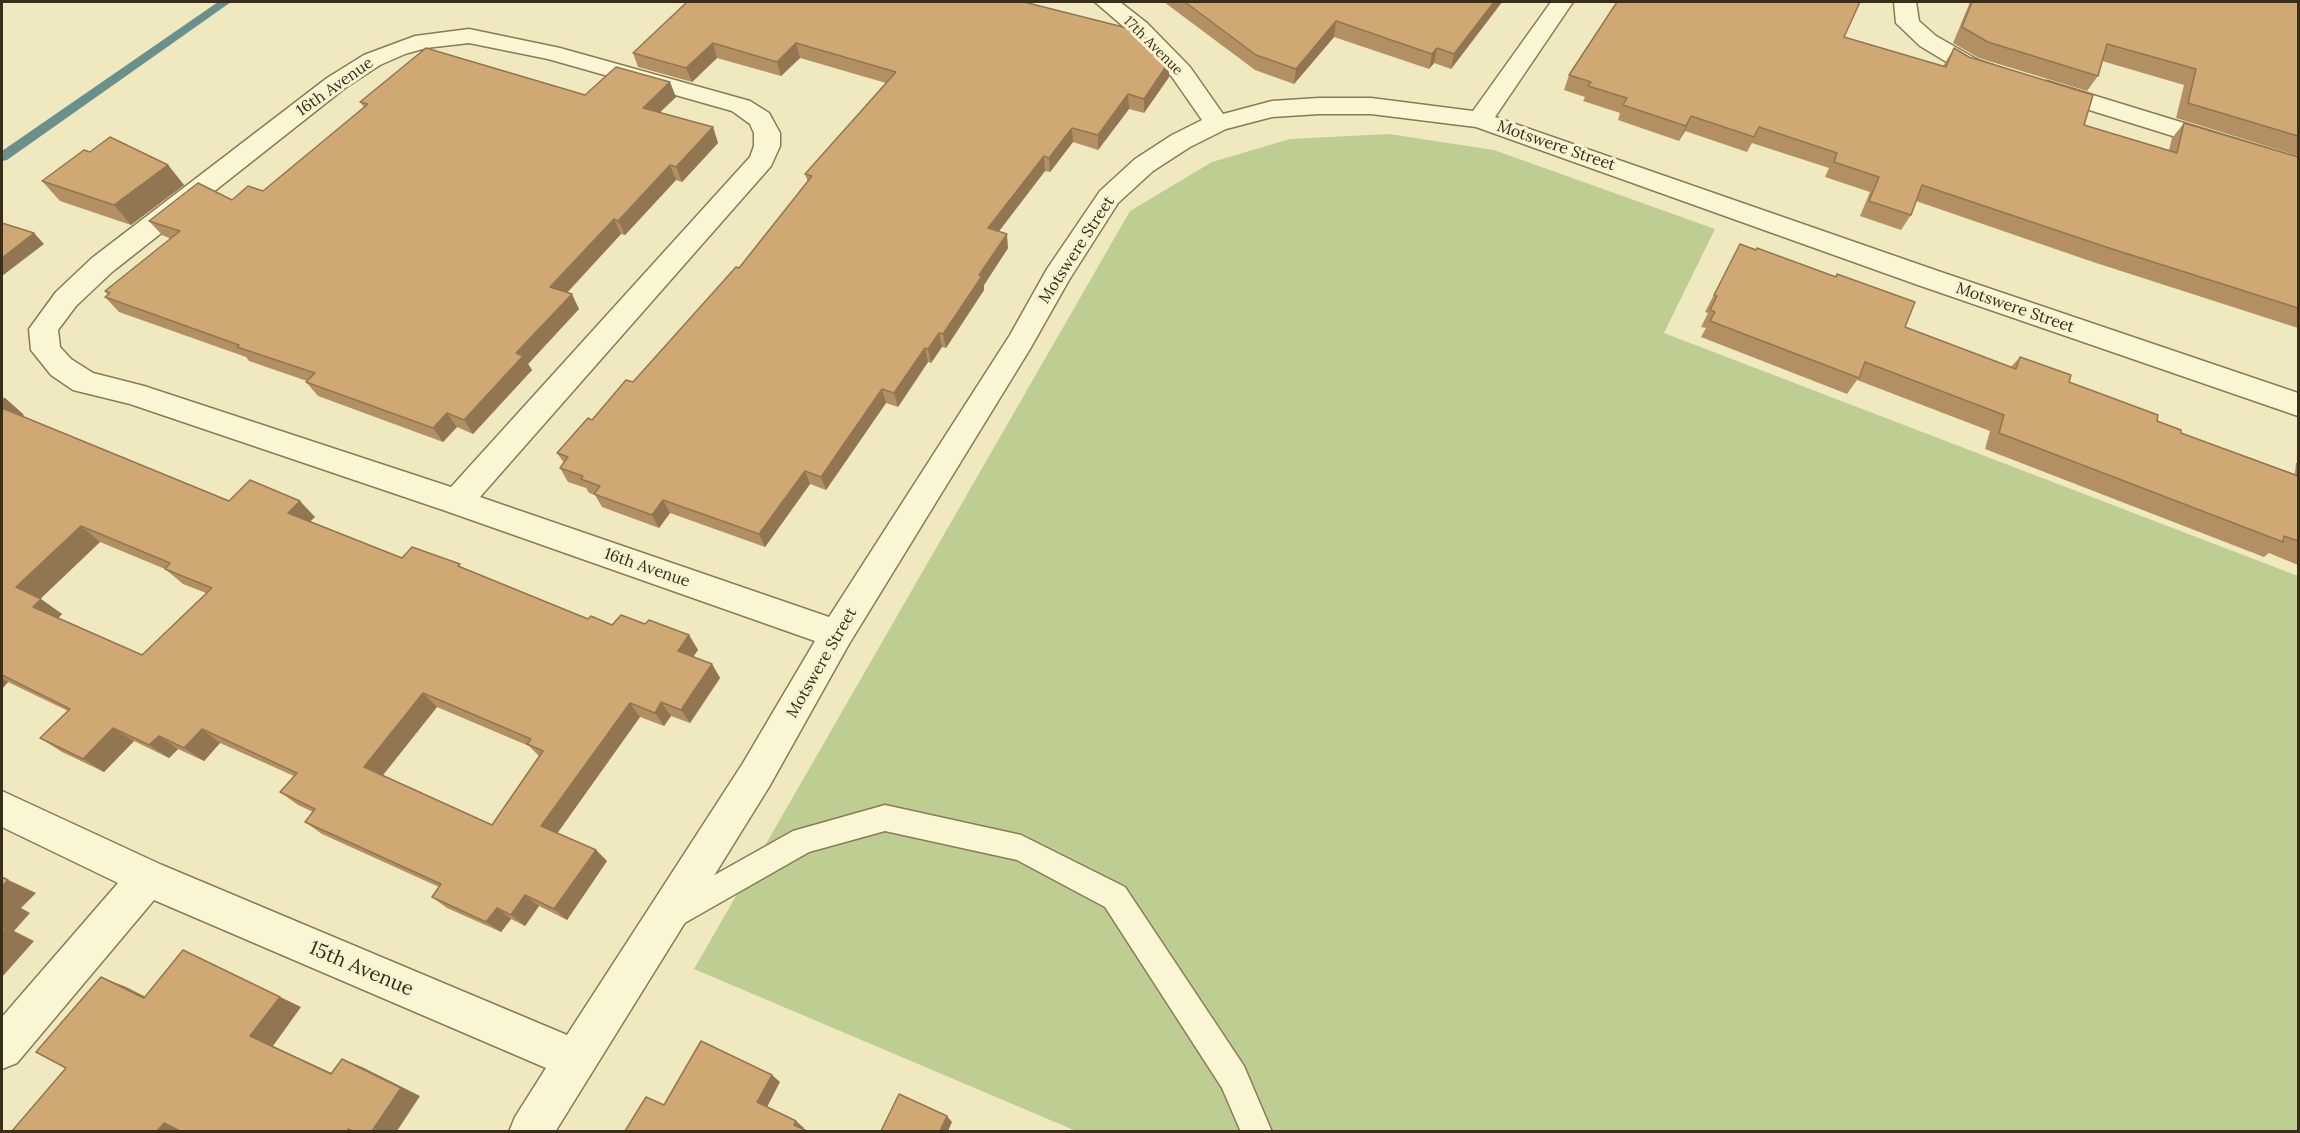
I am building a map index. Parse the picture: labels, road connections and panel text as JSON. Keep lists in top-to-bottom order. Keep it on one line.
{"streets":{"street":["17th Avenue","16th Avenue","Motswere Street","15th Avenue"]},"crossings":[["17th Avenue","Motswere Street"],["16th Avenue","Motswere Street"],["Motswere Street","15th Avenue"]]}
